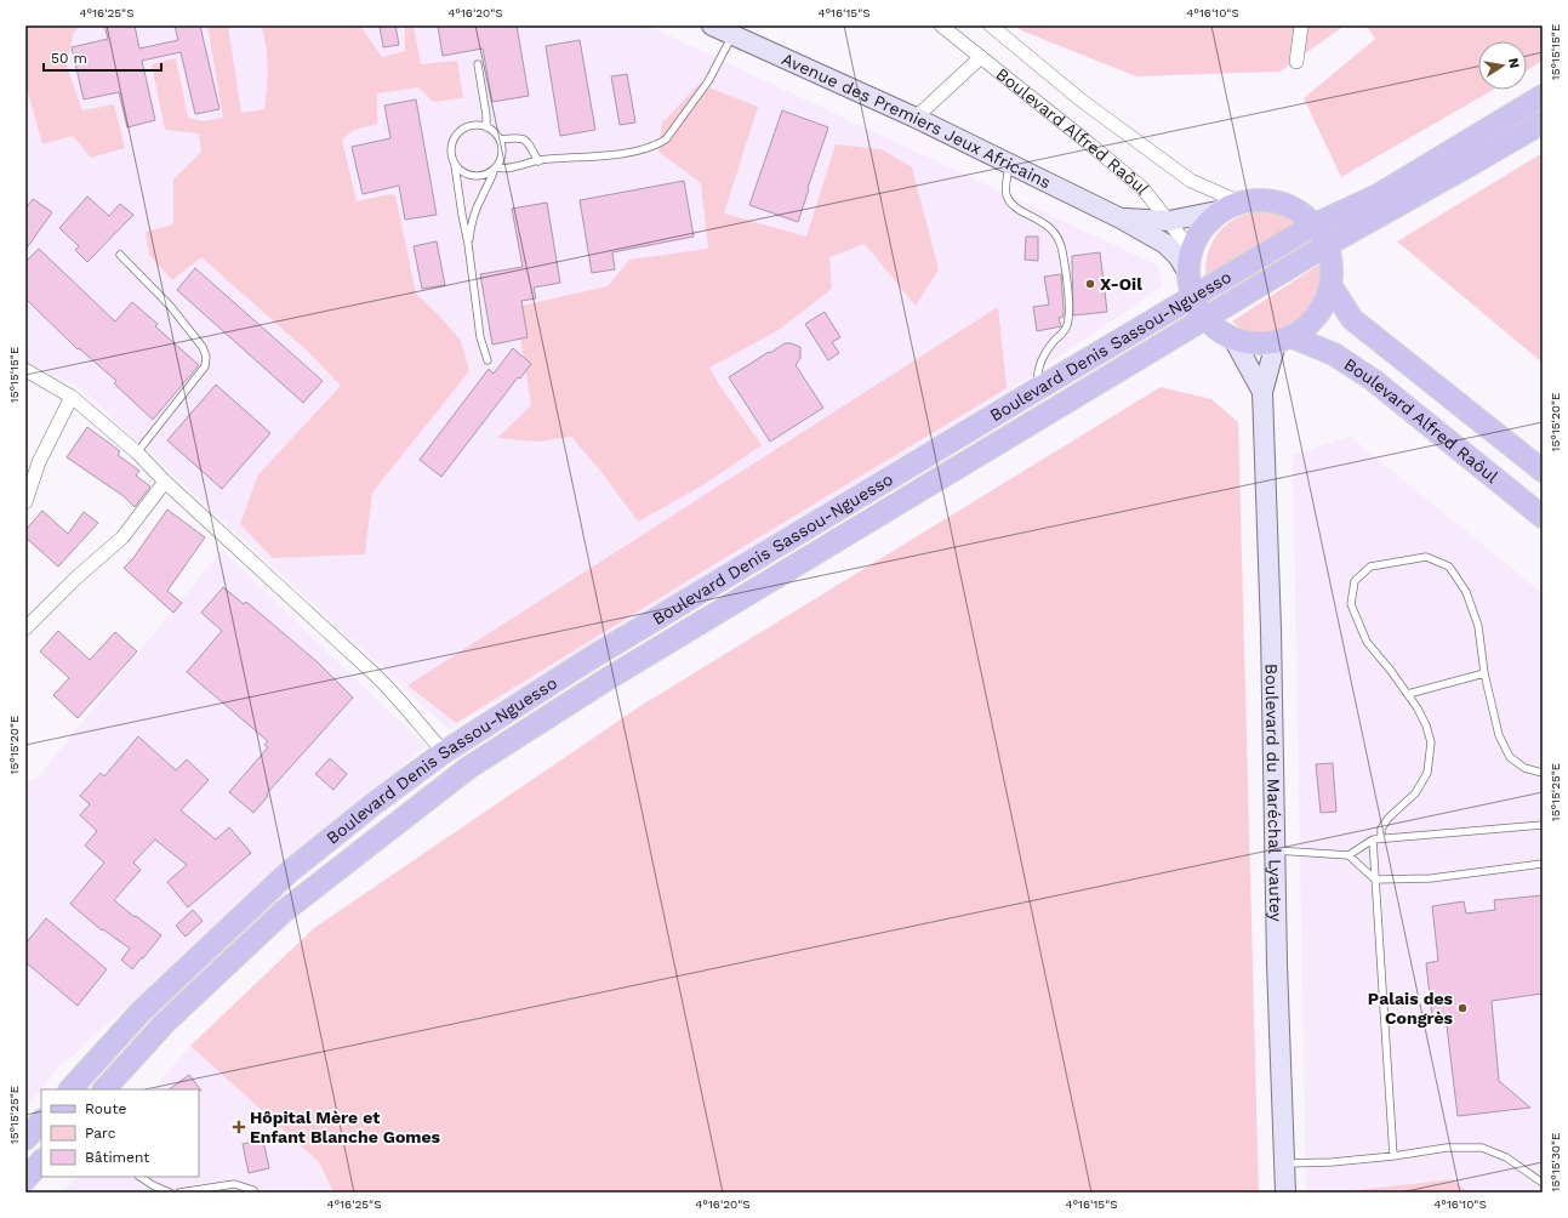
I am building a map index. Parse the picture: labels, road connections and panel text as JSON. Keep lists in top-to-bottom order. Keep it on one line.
{"streets":{"main road":["Avenue des Premiers Jeux Africains","Boulevard Alfred Raôul","Boulevard Denis Sassou-Nguesso","Boulevard du Maréchal Lyautey"]},"crossings":[["Avenue des Premiers Jeux Africains","Boulevard Alfred Raôul"],["Boulevard Alfred Raôul","Boulevard du Maréchal Lyautey"]],"places":{"other":["X-Oil","Palais des Congrès"],"health":["Hôpital Mère et Enfant Blanche Gomes"]},"legend":["Route","Parc","Bâtiment"],"scale_bar":"50 m","north":"right","coordinates":["4°16'25\"S","4°16'20\"S","4°16'15\"S","4°16'10\"S","15°15'15\"E","15°15'20\"E","15°15'25\"E","15°15'30\"E"]}
